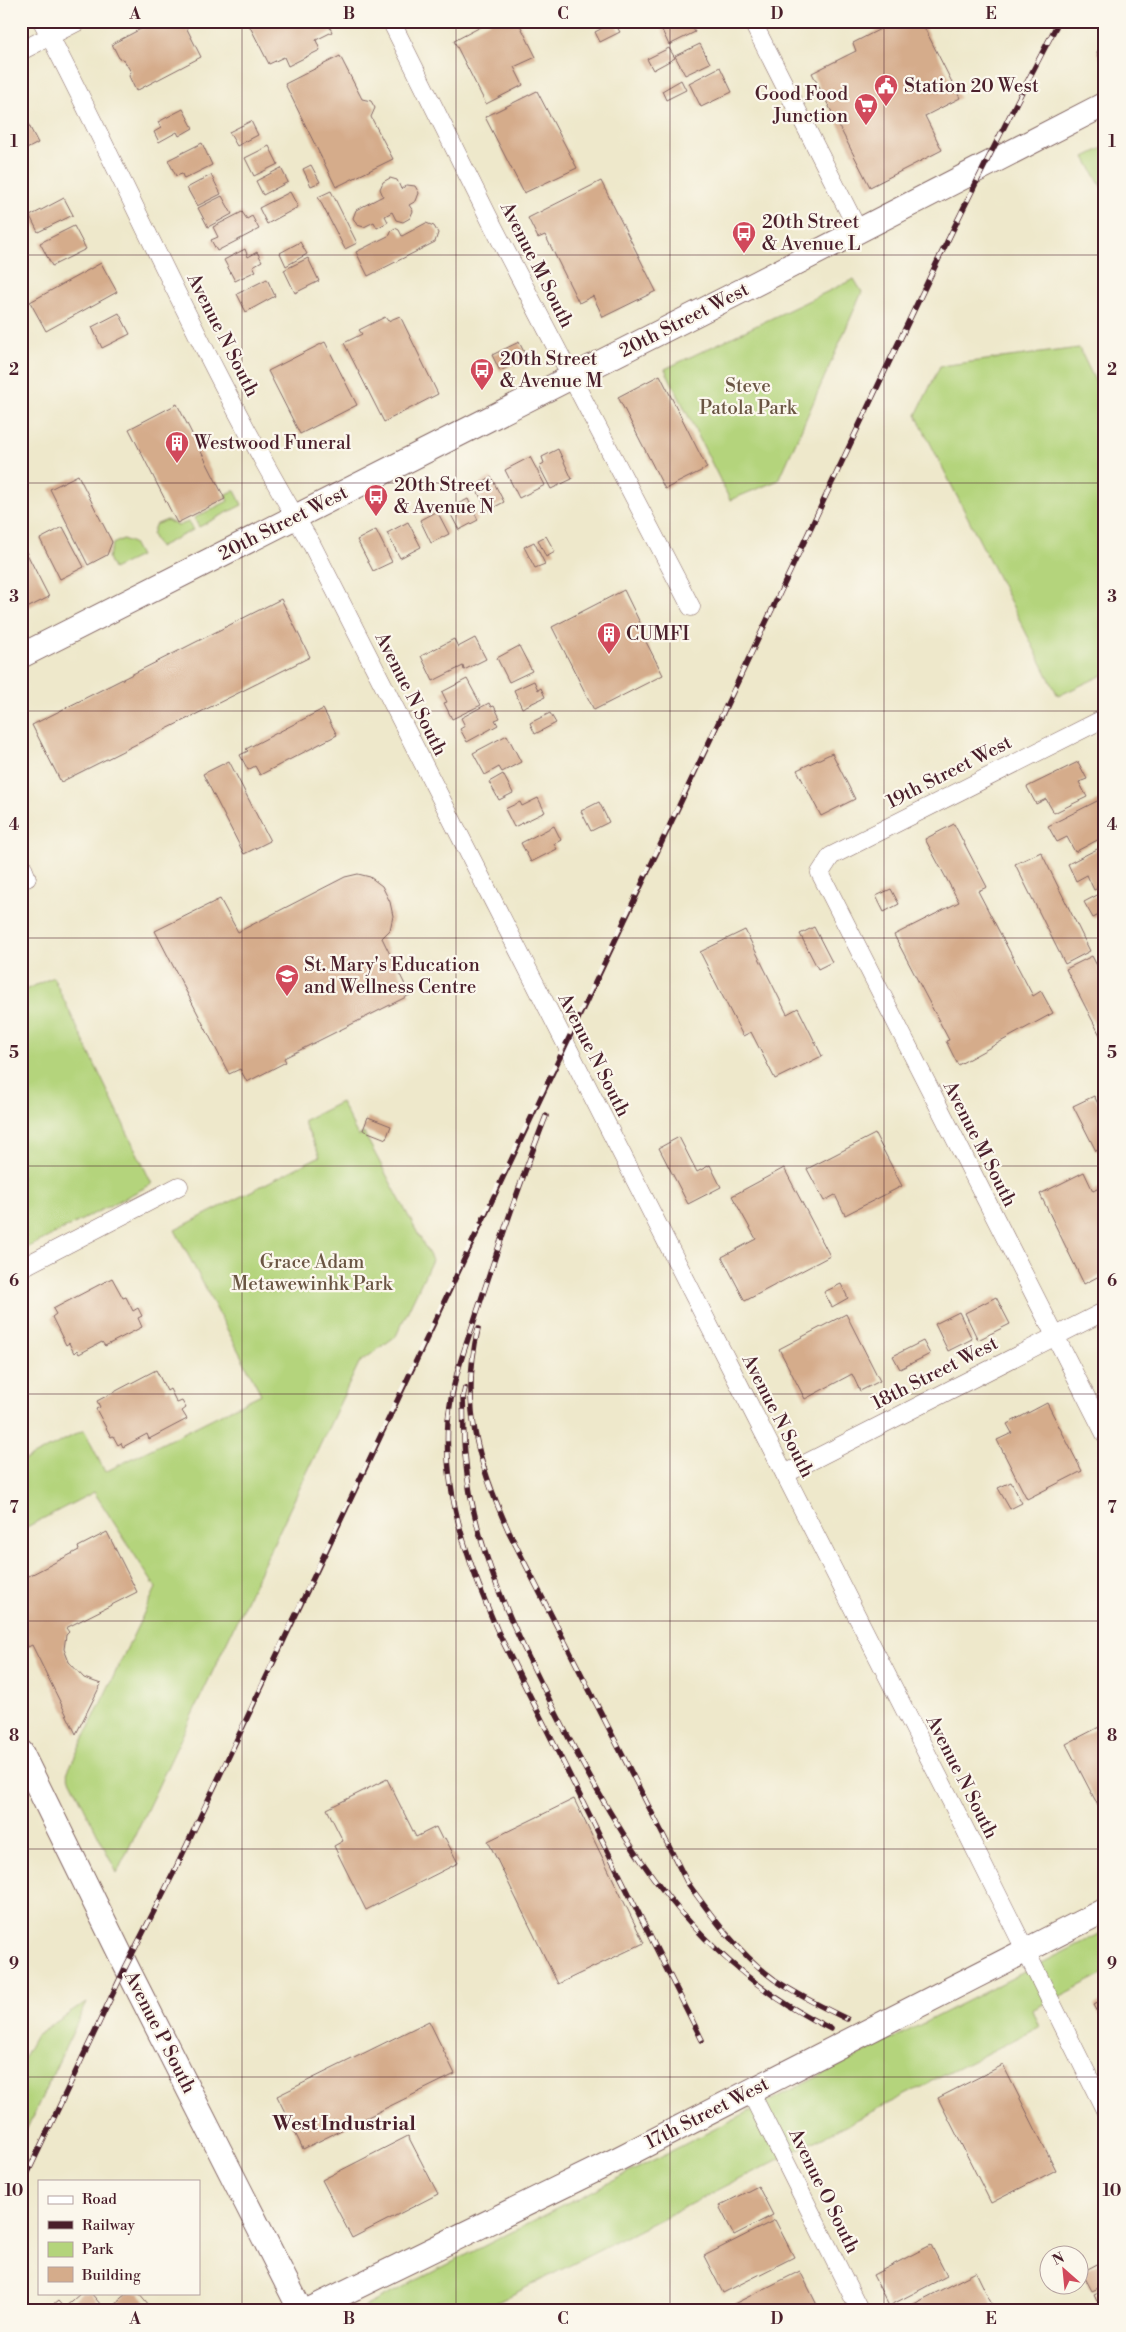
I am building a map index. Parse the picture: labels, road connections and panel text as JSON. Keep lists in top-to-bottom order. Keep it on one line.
{"streets":{"main road":["20th Street West","Avenue P South","17th Street West"],"street":["Avenue M South","Avenue N South","19th Street West","18th Street West","Avenue O South"]},"crossings":[["Avenue M South","20th Street West"],["Avenue M South","19th Street West"],["Avenue M South","18th Street West"],["20th Street West","Avenue N South"],["Avenue N South","18th Street West"],["Avenue N South","17th Street West"],["17th Street West","Avenue O South"]],"districts":["West Industrial"],"parks":["Steve Patola Park","Grace Adam Metawewinhk Park"],"places":{"public building":["Station 20 West"],"supermarket":["Good Food Junction"],"bus stop":["20th Street & Avenue L","20th Street & Avenue M","20th Street & Avenue N"],"building":["Westwood Funeral","CUMFI"],"school or university":["St. Mary's Education and Wellness Centre"]},"legend":["Road","Railway","Park","Building"],"north":"top left","grid":{"columns":["A","B","C","D","E"],"rows":["1","2","3","4","5","6","7","8","9","10"]}}
